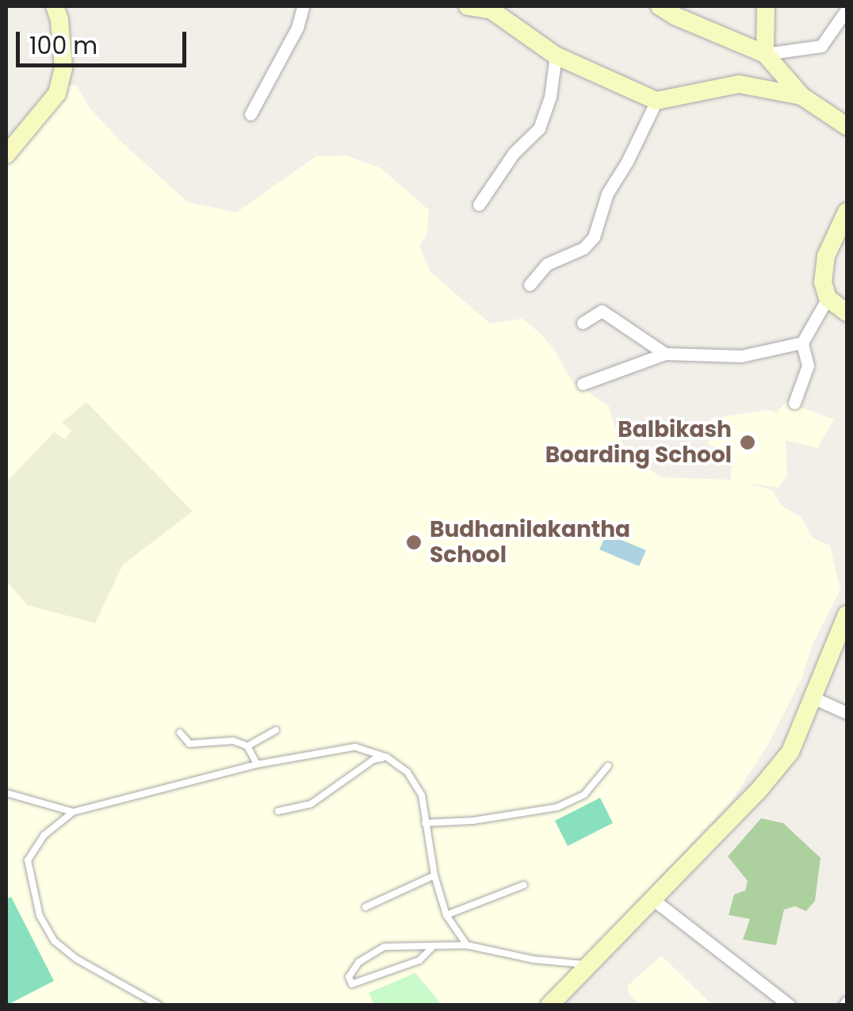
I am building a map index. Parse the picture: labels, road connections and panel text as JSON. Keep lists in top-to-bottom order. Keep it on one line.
{"places":["Balbikash Boarding School","Budhanilakantha School"],"scale_bar":"100 m"}
